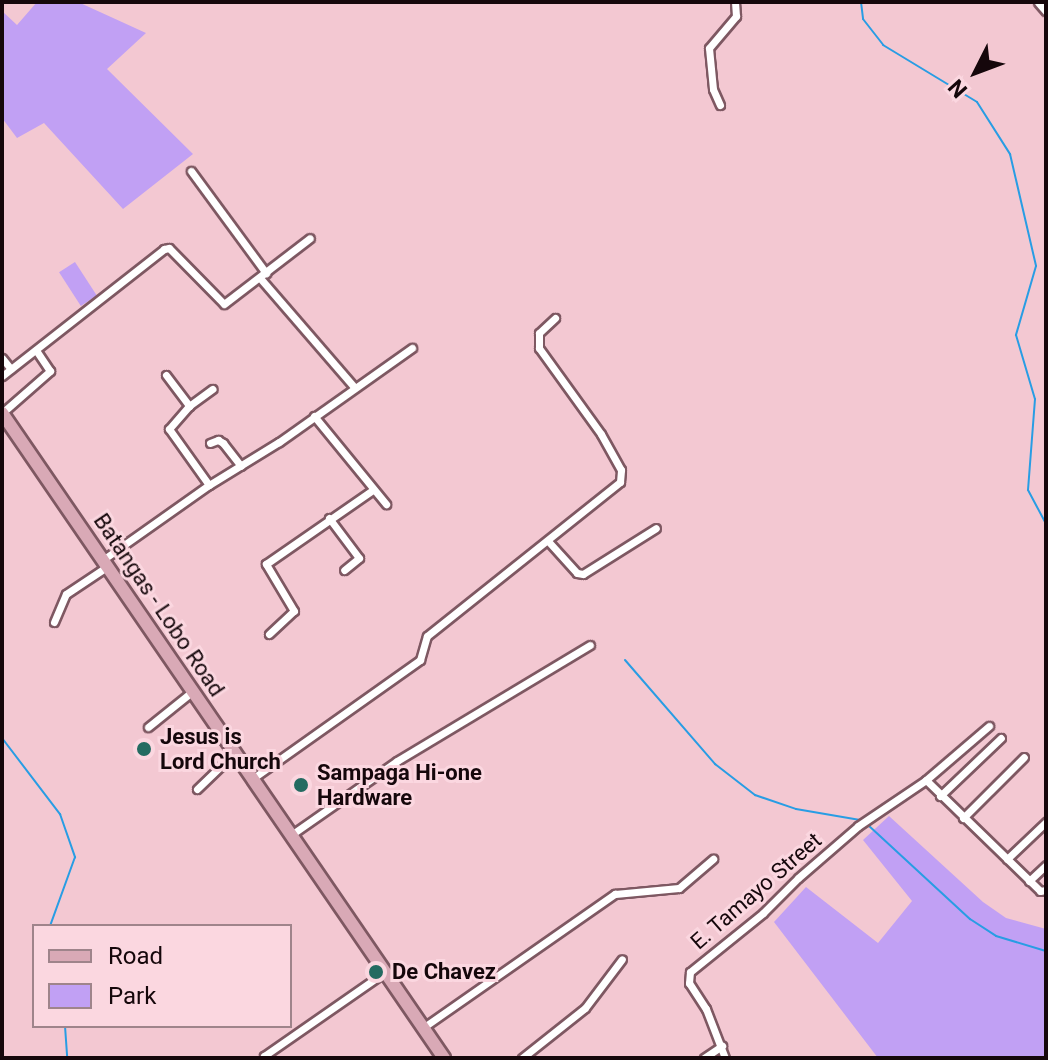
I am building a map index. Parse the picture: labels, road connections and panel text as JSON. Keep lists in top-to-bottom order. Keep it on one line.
{"streets":{"main road":["Batangas - Lobo Road"],"street":["E. Tamayo Street"]},"places":["Jesus is Lord Church","Sampaga Hi-one Hardware","De Chavez"],"legend":["Road","Park"],"north":"bottom left"}
